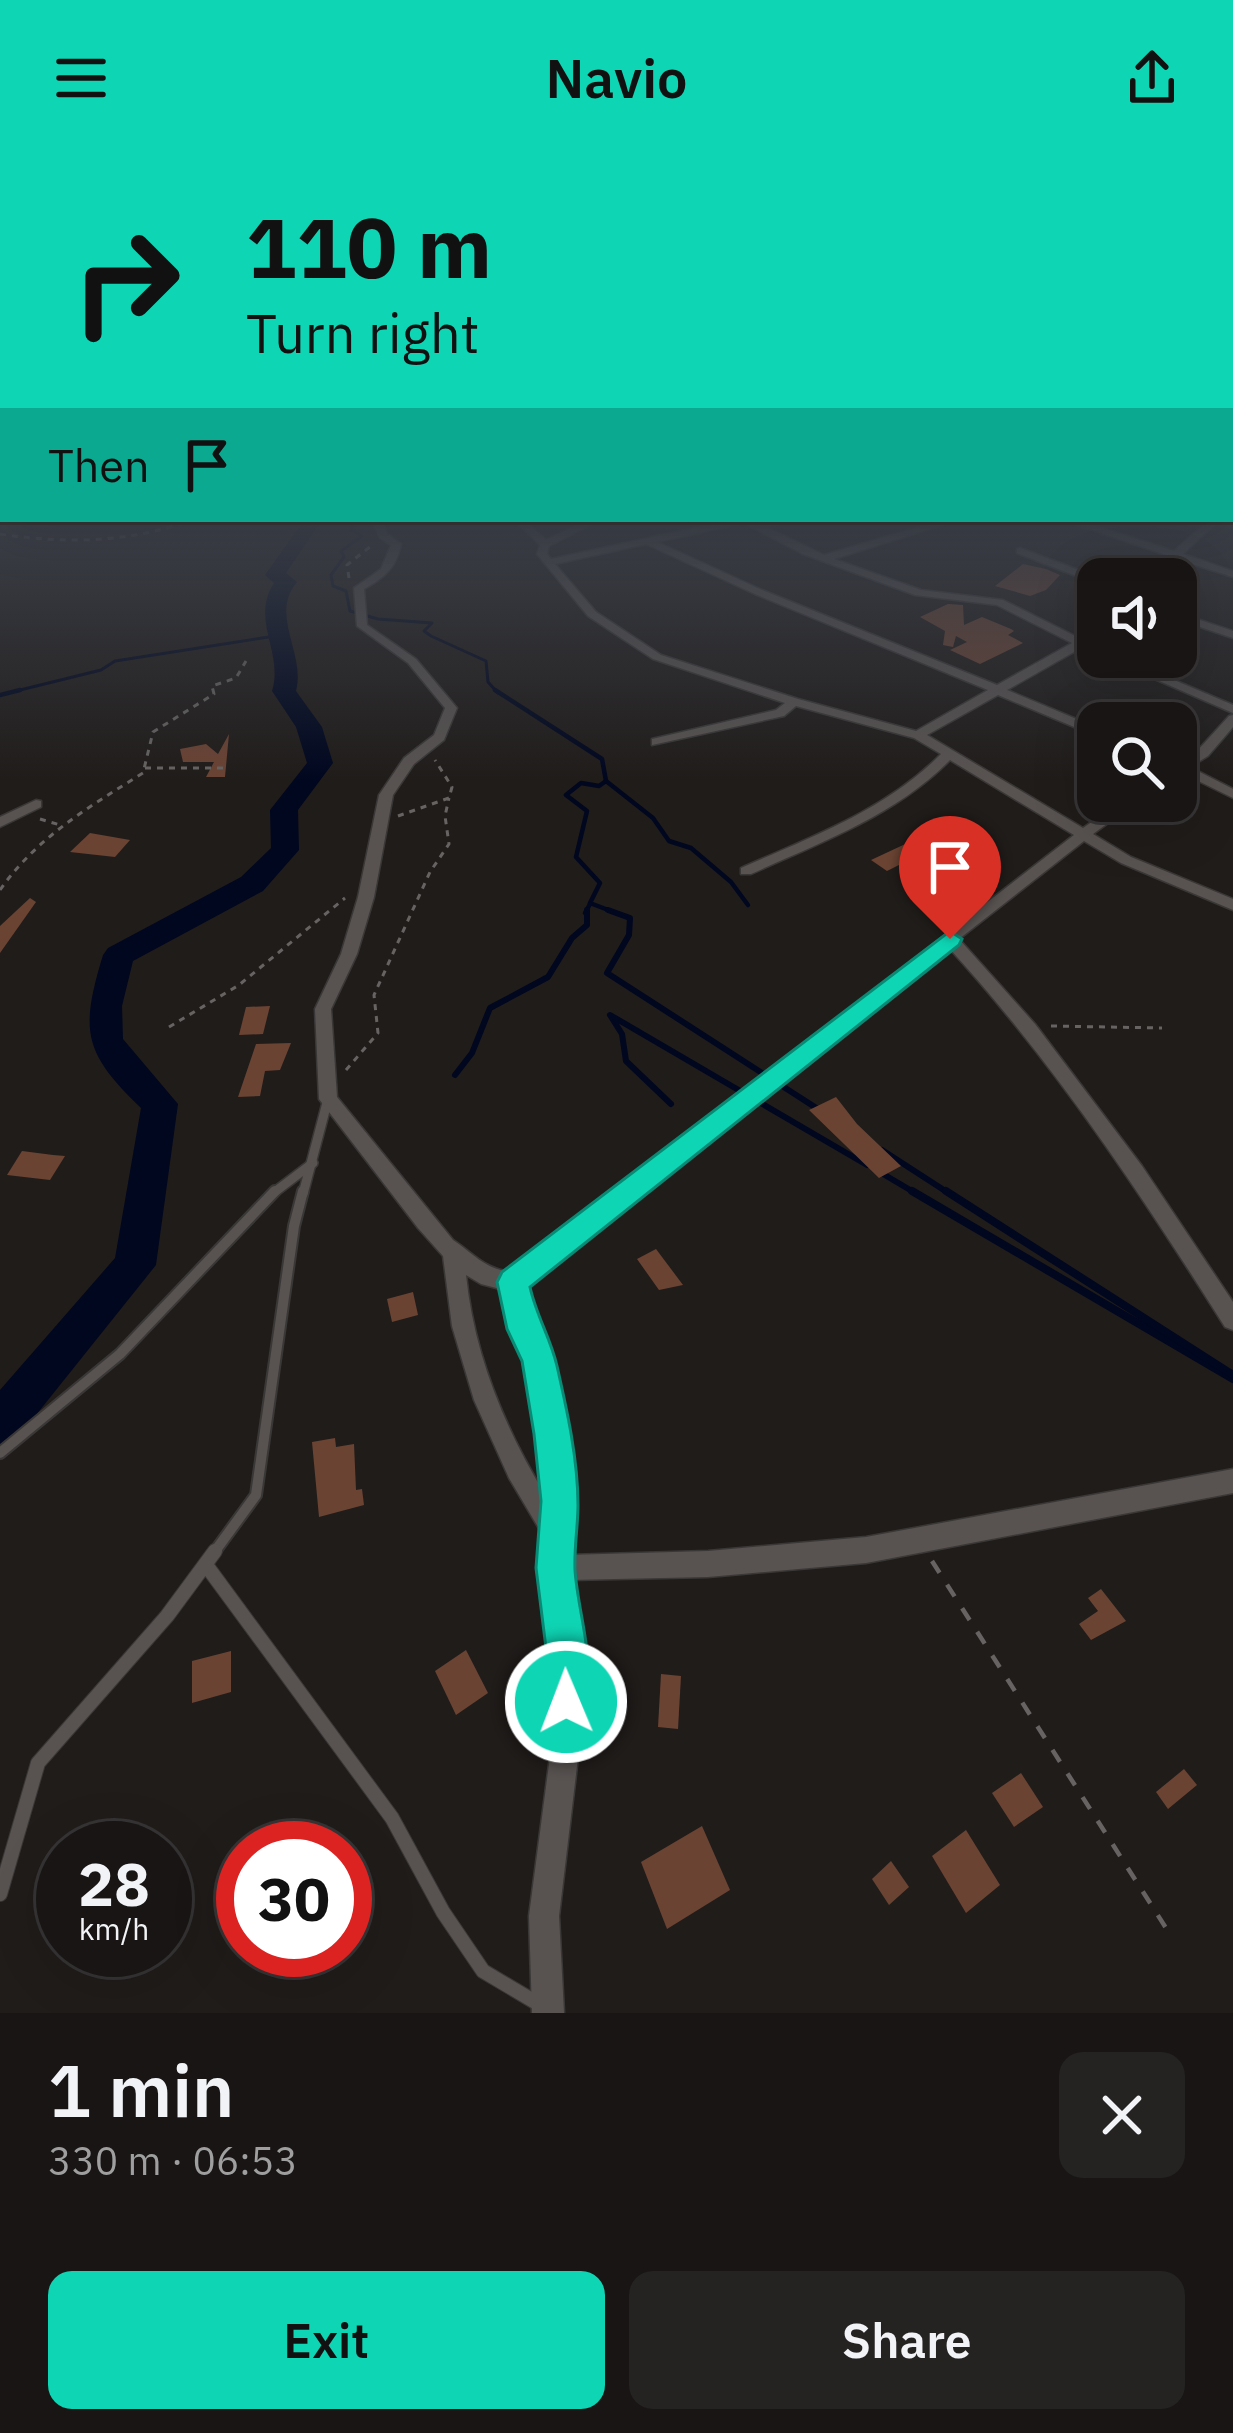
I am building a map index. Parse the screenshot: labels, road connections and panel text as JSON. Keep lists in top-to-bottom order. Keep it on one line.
{"page":{"header":"Navio","turn":["110 m","Turn right"],"then":"Then","speed":"28 km/h","limit":"30","heading":["1 min","330 m · 06:53"],"buttons":["Exit","Share"]}}
